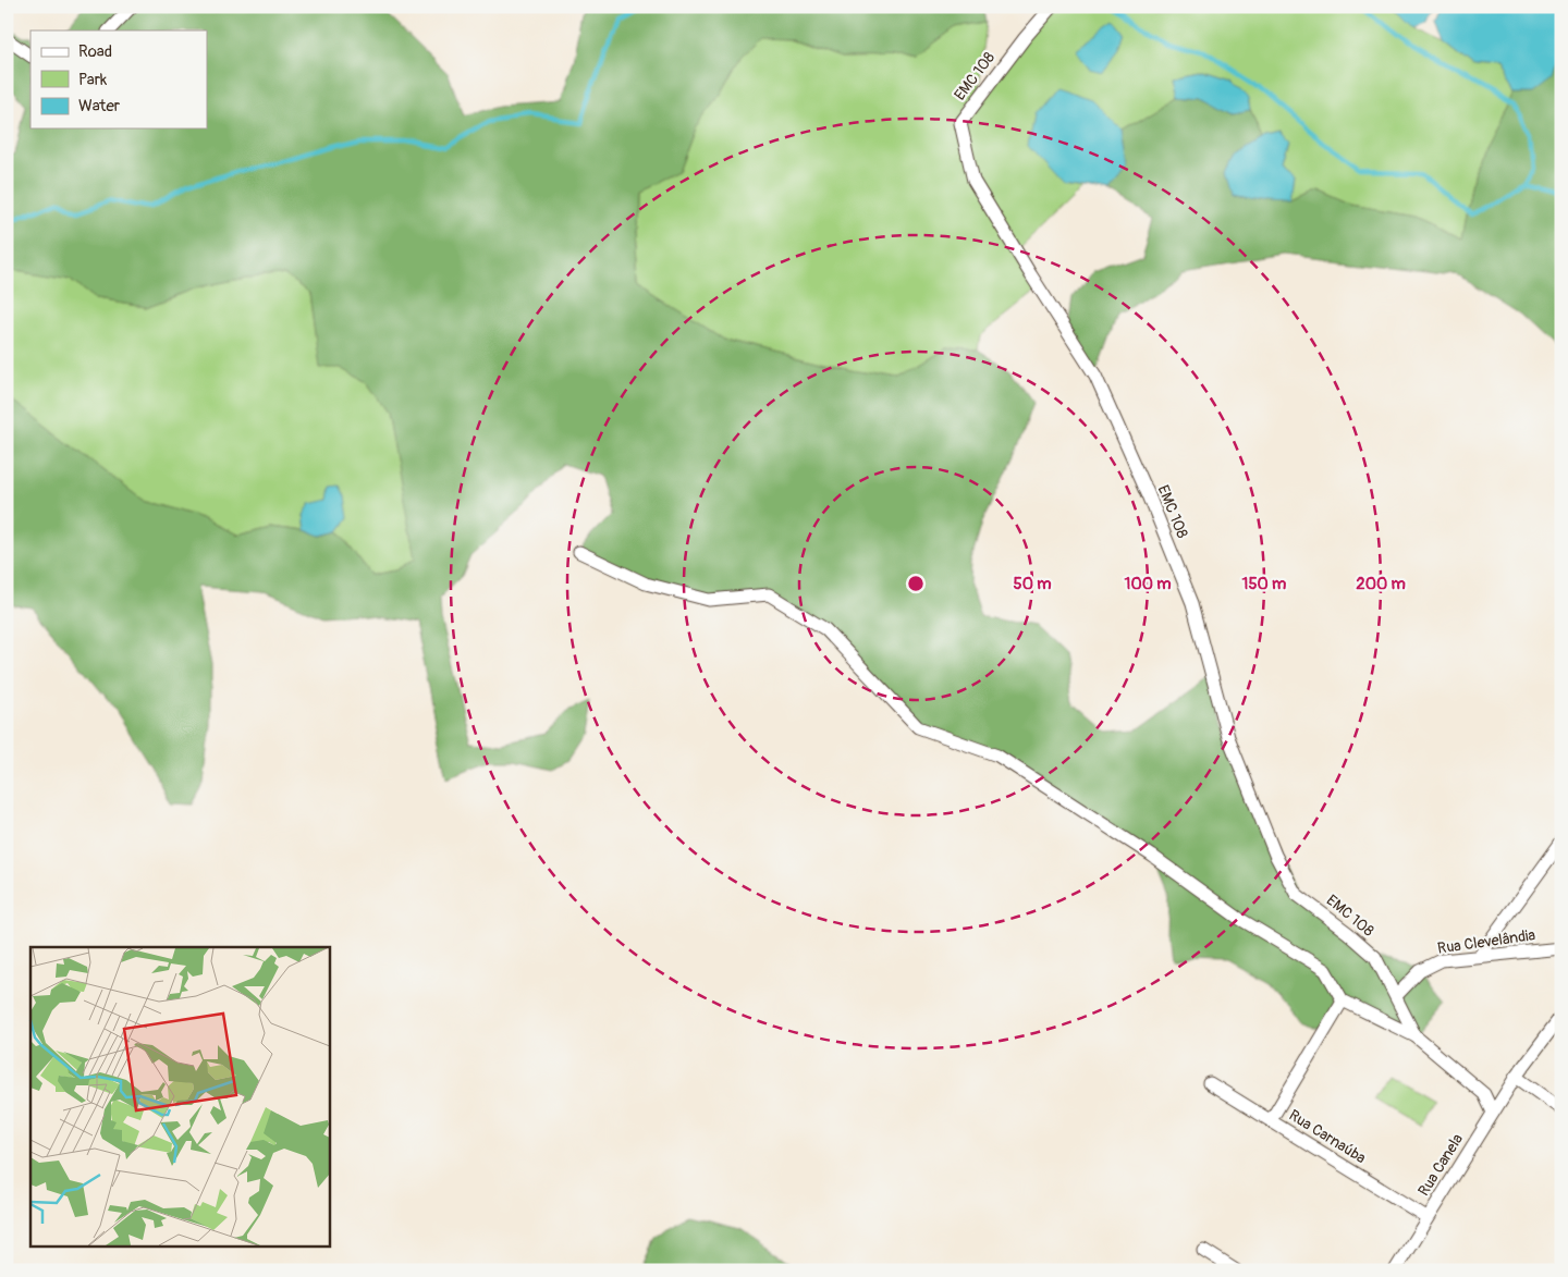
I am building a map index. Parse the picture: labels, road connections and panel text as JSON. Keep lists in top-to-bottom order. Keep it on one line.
{"streets":{"street":["EMC 108","Rua Clevelândia","Rua Carnaúba","Rua Canela"]},"crossings":[["EMC 108","Rua Clevelândia"],["Rua Carnaúba","Rua Canela"]],"legend":["Road","Park","Water"],"rings":["50 m","100 m","150 m","200 m"]}
